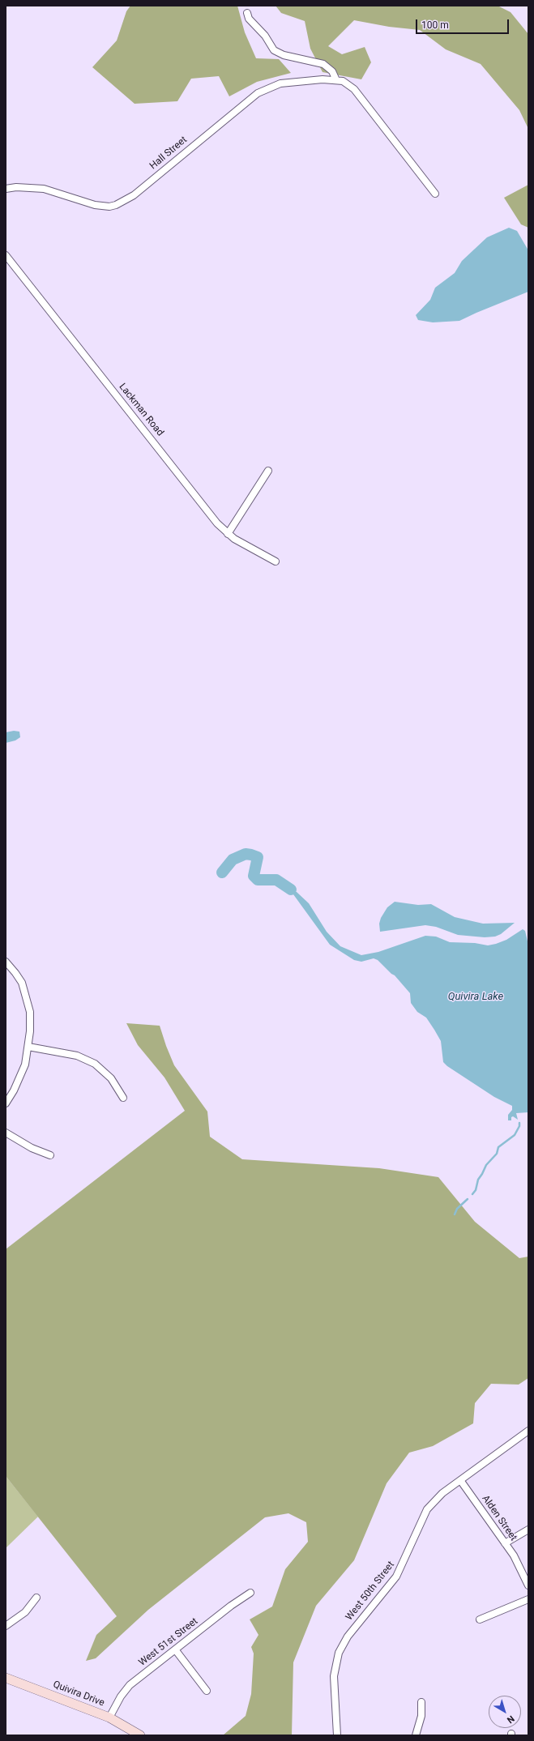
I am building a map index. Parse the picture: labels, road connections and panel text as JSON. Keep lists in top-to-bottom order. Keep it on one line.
{"streets":{"main road":["Quivira Drive"],"street":["Hall Street","Lackman Road","Alden Street","West 50th Street","West 51st Street"]},"crossings":[["Alden Street","West 50th Street"],["West 51st Street","Quivira Drive"]],"water":["Quivira Lake"],"scale_bar":"100 m","north":"bottom right"}
